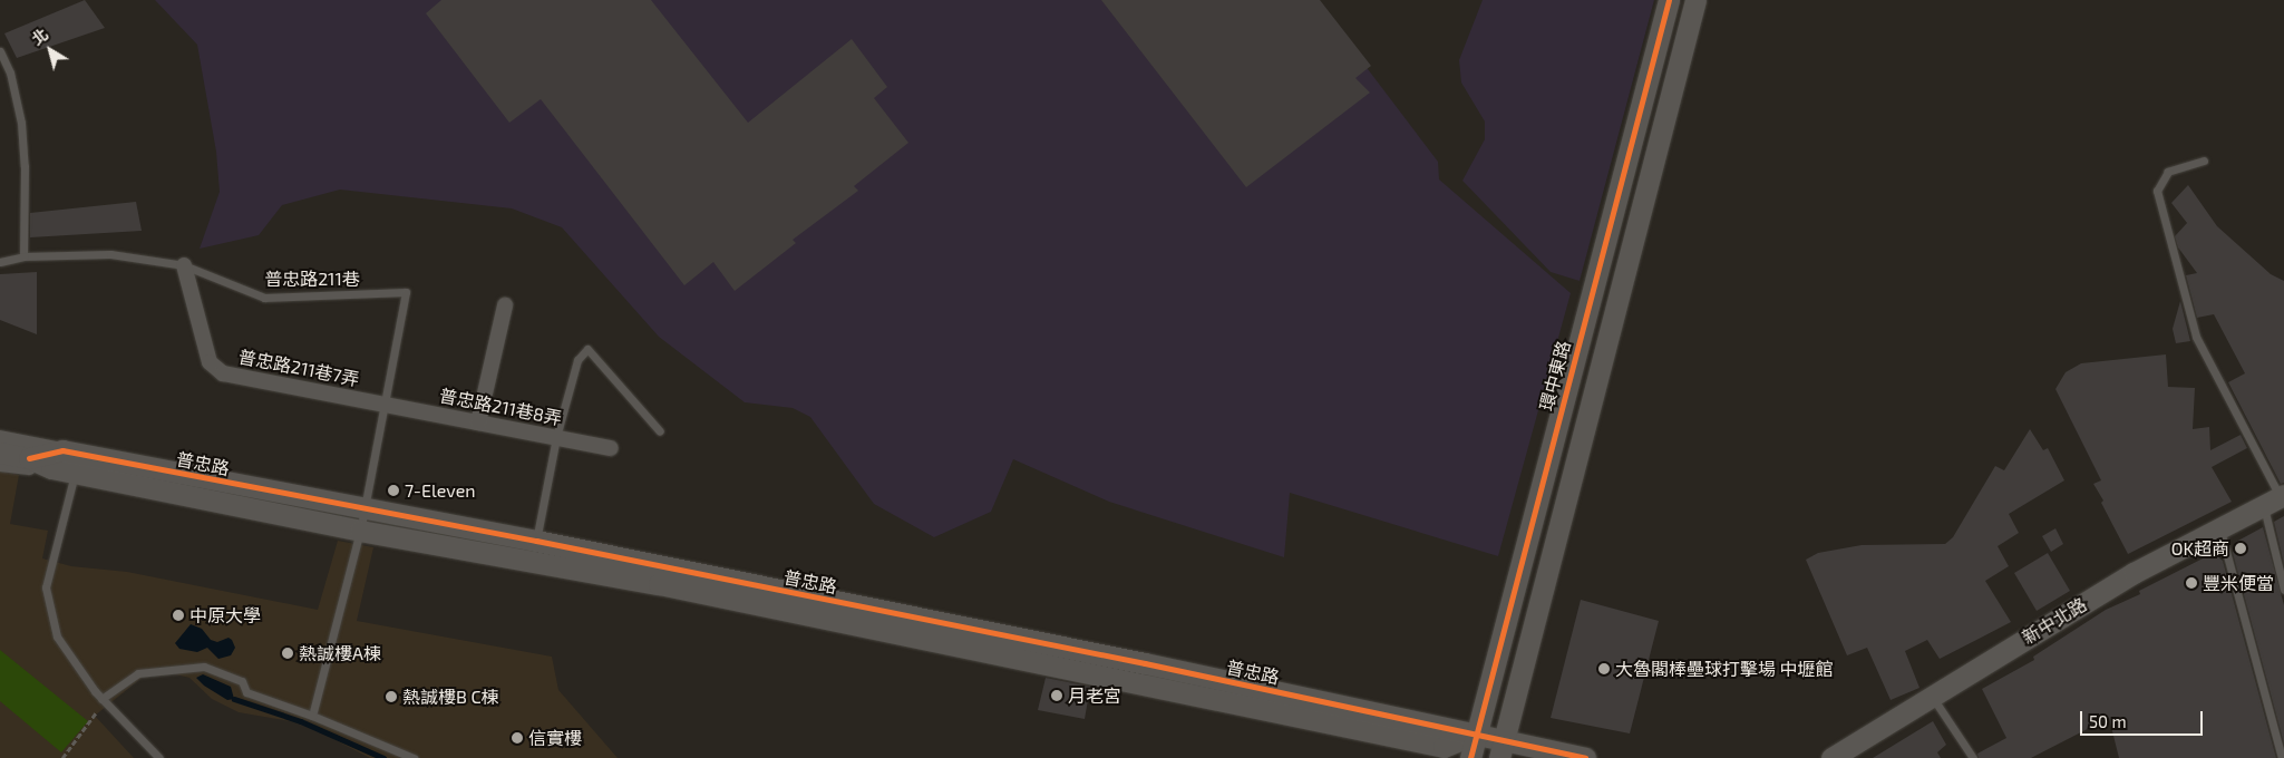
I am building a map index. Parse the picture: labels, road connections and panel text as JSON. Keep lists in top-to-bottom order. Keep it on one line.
{"streets":{"street":["普忠路211巷7弄","環中東路","普忠路211巷8弄","普忠路","新中北路"],"lane":["普忠路211巷"]},"crossings":[["普忠路211巷","普忠路211巷7弄"],["普忠路211巷","普忠路211巷8弄"],["普忠路211巷","普忠路"],["普忠路211巷7弄","普忠路211巷8弄"],["環中東路","普忠路"]],"places":["7-Eleven","OK超商","豐米便當","中原大學","熱誠樓A棟","大魯閣棒壘球打擊場 中壢館","月老宮","熱誠樓B C棟","信實樓"],"scale_bar":"50 m","north":"top left"}
